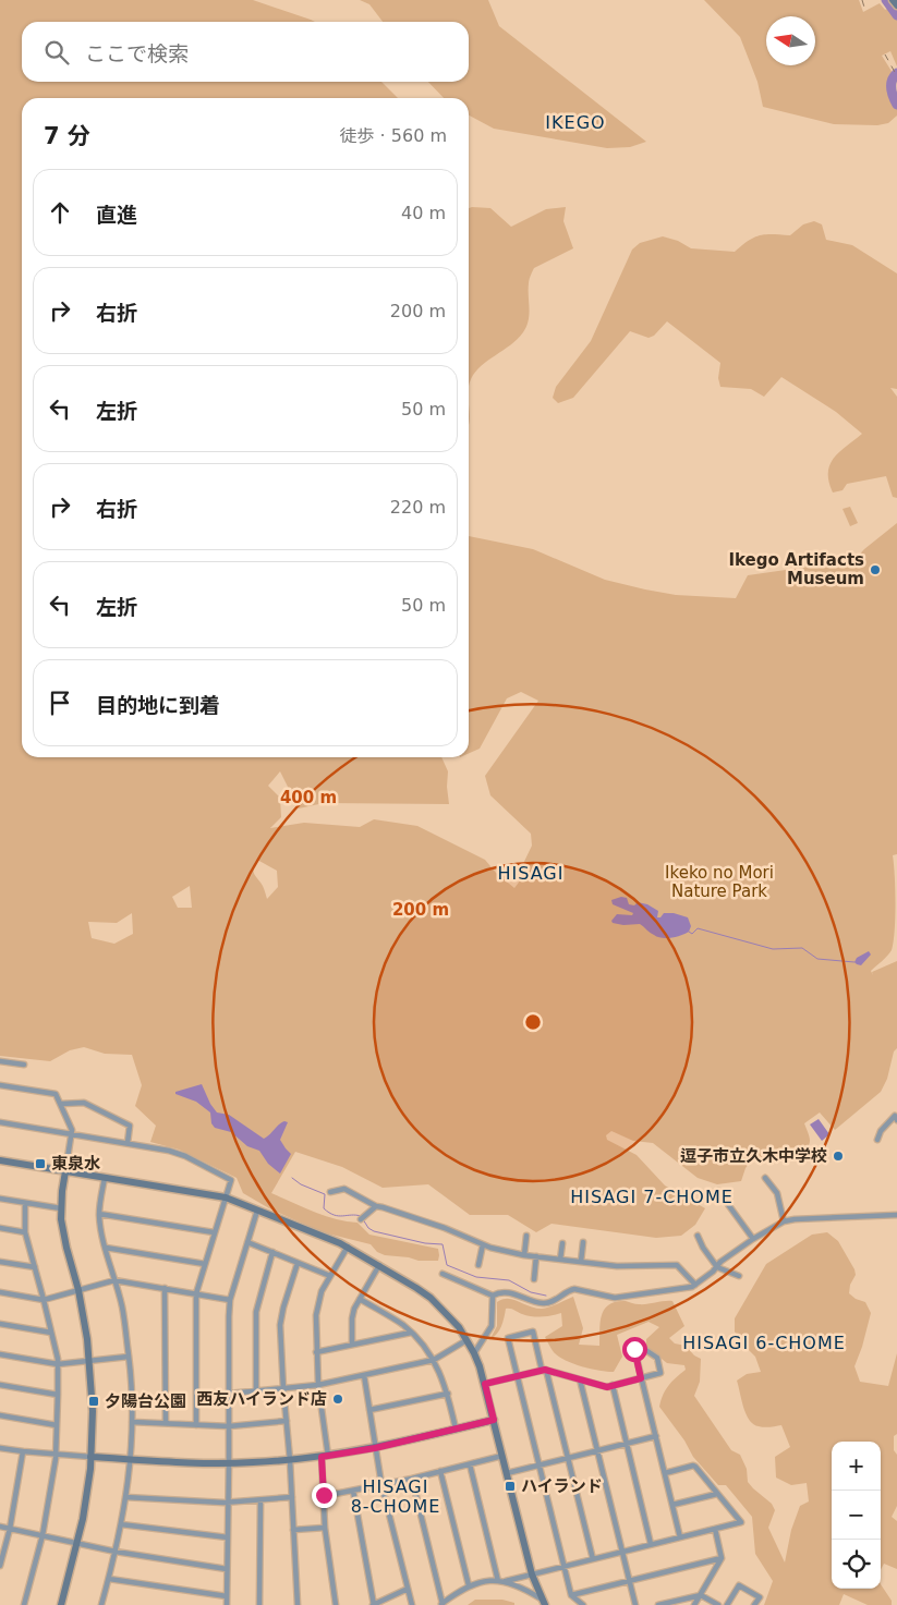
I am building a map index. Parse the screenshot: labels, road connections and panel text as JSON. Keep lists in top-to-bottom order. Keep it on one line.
{"districts":["IKEGO","HISAGI","HISAGI 7-CHOME","HISAGI 6-CHOME","HISAGI 8-CHOME"],"parks":["Ikeko no Mori Nature Park"],"places":{"other":["Ikego Artifacts Museum","逗子市立久木中学校","西友ハイランド店"],"transit":["東泉水","夕陽台公園","ハイランド"]},"north":"left","page":{"search":"ここで検索","heading":["7 分","徒歩 · 560 m"],"list":[["直進","40 m"],["右折","200 m"],["左折","50 m"],["右折","220 m"],["左折","50 m"],"目的地に到着"],"map_buttons":["+","−"]},"rings":["400 m","200 m"]}
